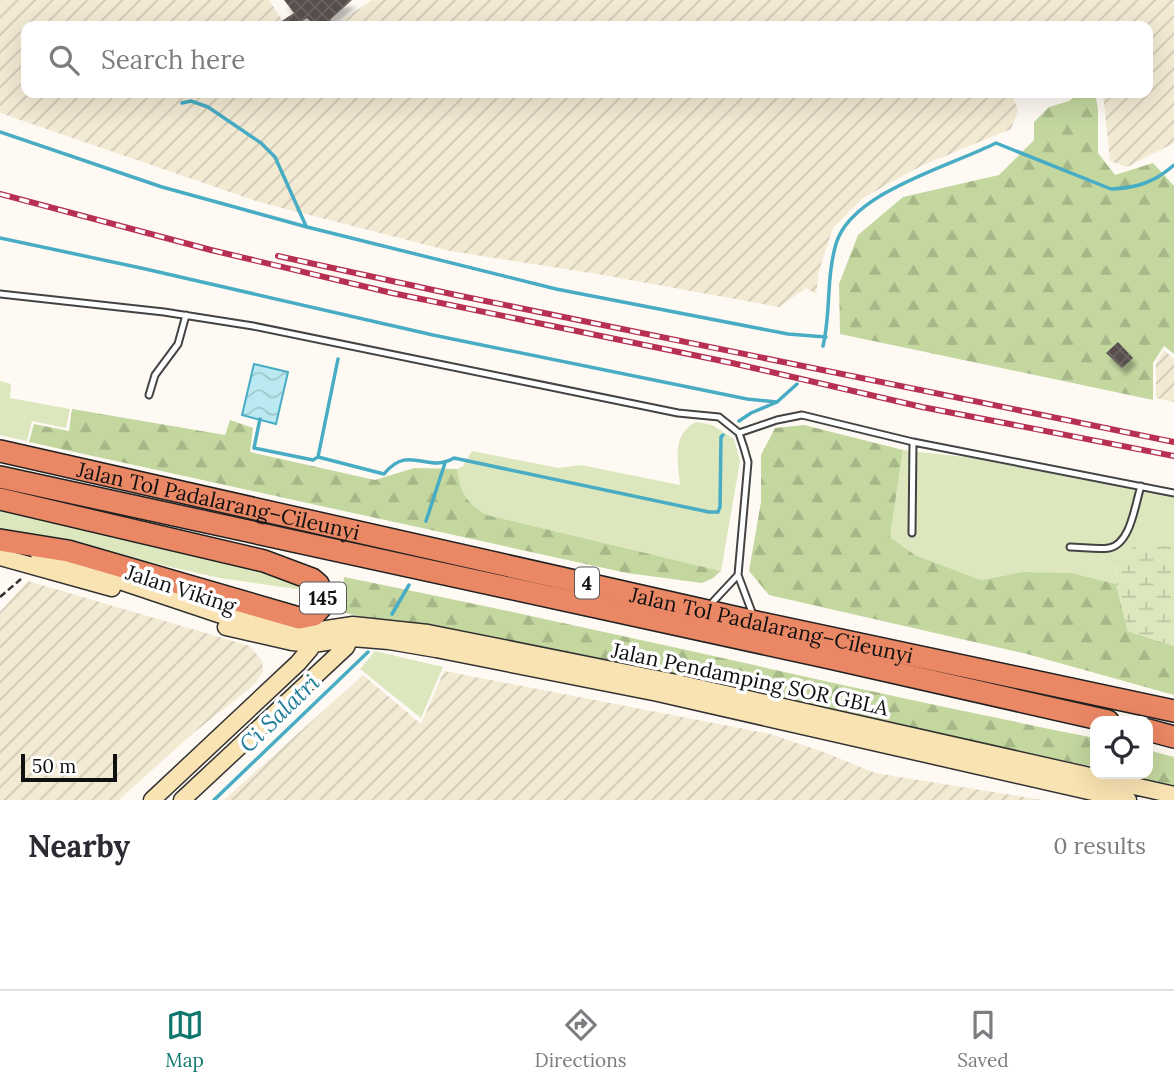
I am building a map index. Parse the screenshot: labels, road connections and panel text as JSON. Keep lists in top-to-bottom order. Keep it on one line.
{"streets":{"highway":["Jalan Tol Padalarang–Cileunyi","4","145"],"street":["Jalan Viking","Jalan Pendamping SOR GBLA"]},"crossings":[["Jalan Viking","145"],["Jalan Viking","Jalan Pendamping SOR GBLA"]],"water":["Ci Salatri"],"scale_bar":"50 m","page":{"search":"Search here","scale":"50 m","heading":["Nearby","0 results"],"nav":["Map","Directions","Saved"]}}
